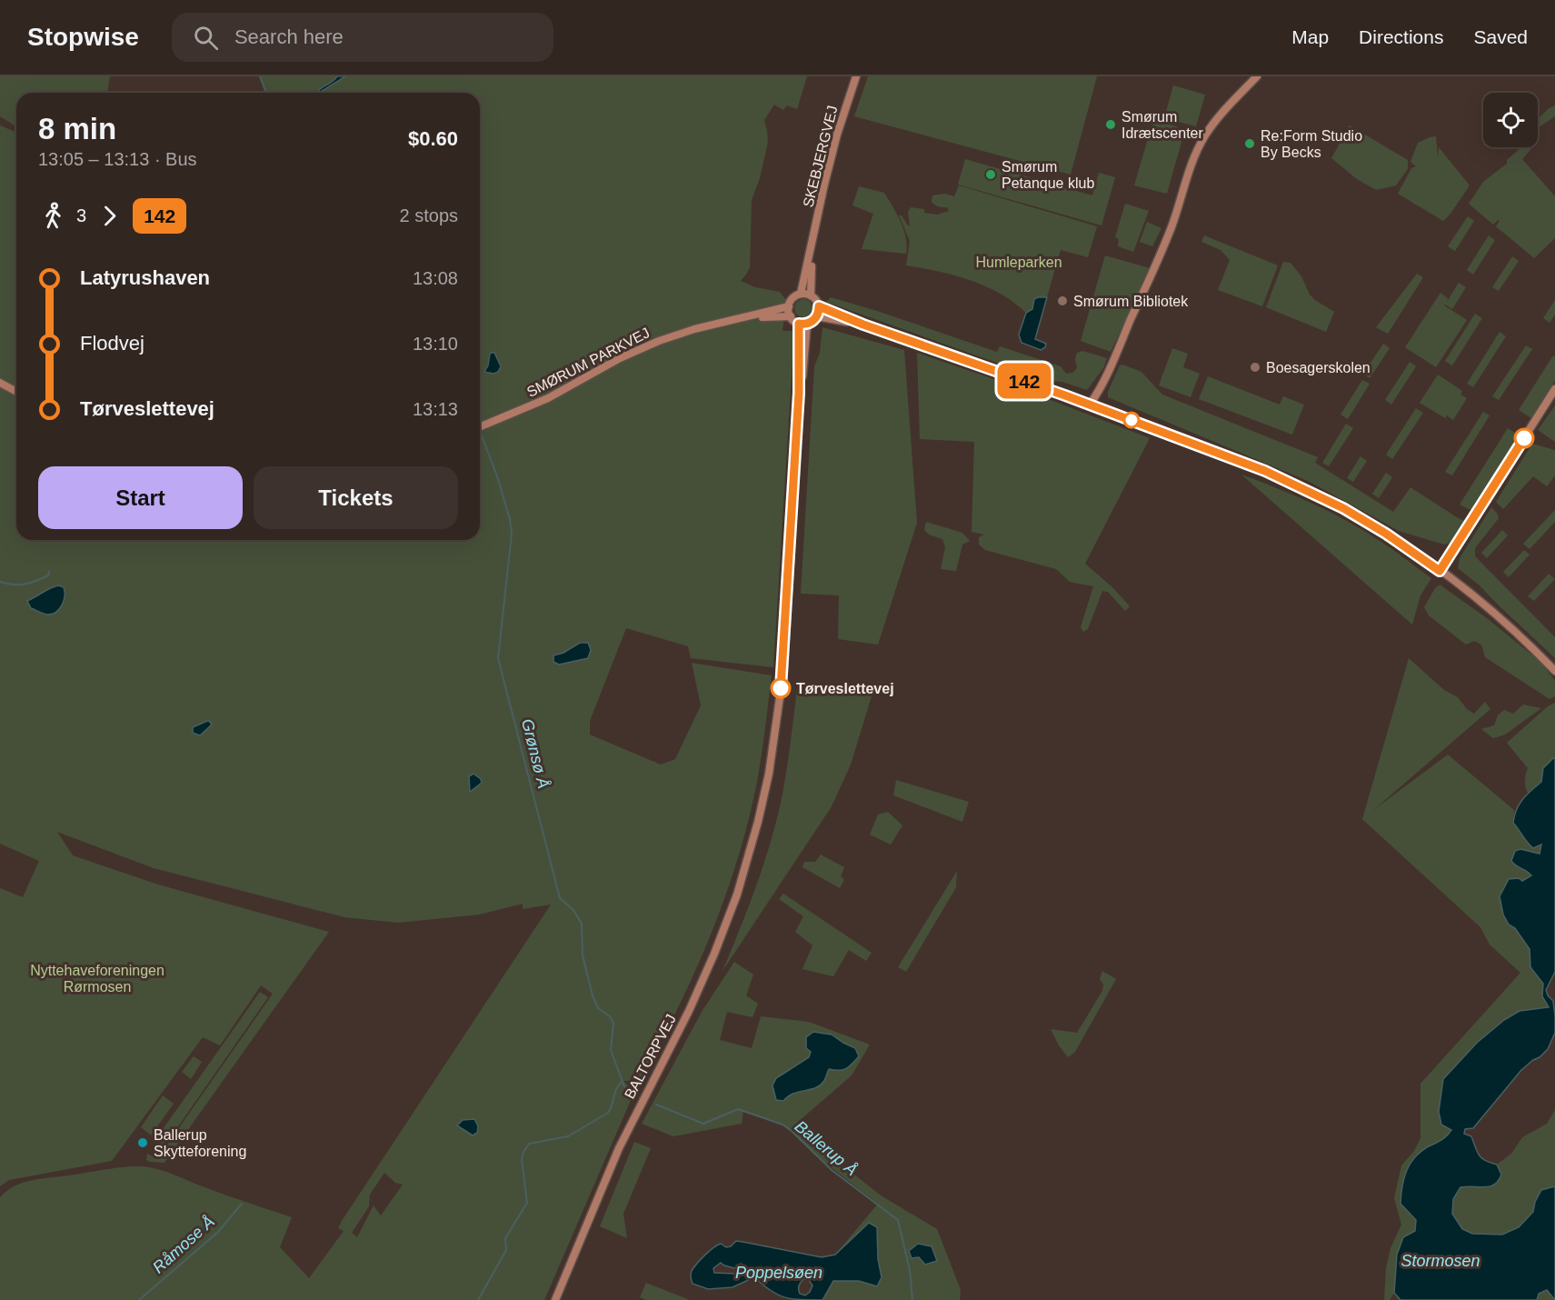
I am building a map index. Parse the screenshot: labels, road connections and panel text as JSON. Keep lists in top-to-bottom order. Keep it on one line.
{"streets":{"street":["SKEBJERGVEJ","SMØRUM PARKVEJ","BALTORPVEJ"]},"crossings":[["SKEBJERGVEJ","SMØRUM PARKVEJ"],["SKEBJERGVEJ","BALTORPVEJ"],["SMØRUM PARKVEJ","BALTORPVEJ"]],"water":["Grønsø Å","Ballerup Å","Råmose Å","Stormosen","Poppelsøen"],"parks":["Humleparken","Nyttehaveforeningen Rørmosen"],"places":["Smørum Idrætscenter","Re:Form Studio By Becks","Smørum Petanque klub","Smørum Bibliotek","Boesagerskolen","Tørveslettevej","Ballerup Skytteforening"],"lines":["bus line 142"],"page":{"header":"Stopwise","search":"Search here","nav":["Map","Directions","Saved"],"on_map":"142","heading":["8 min","13:05 – 13:13 · Bus","$0.60"],"legs":["3","142","2 stops"],"list":[{"name":"Latyrushaven","value":"13:08"},{"name":"Flodvej","value":"13:10"},{"name":"Tørveslettevej","value":"13:13"}],"buttons":["Start","Tickets"]}}
